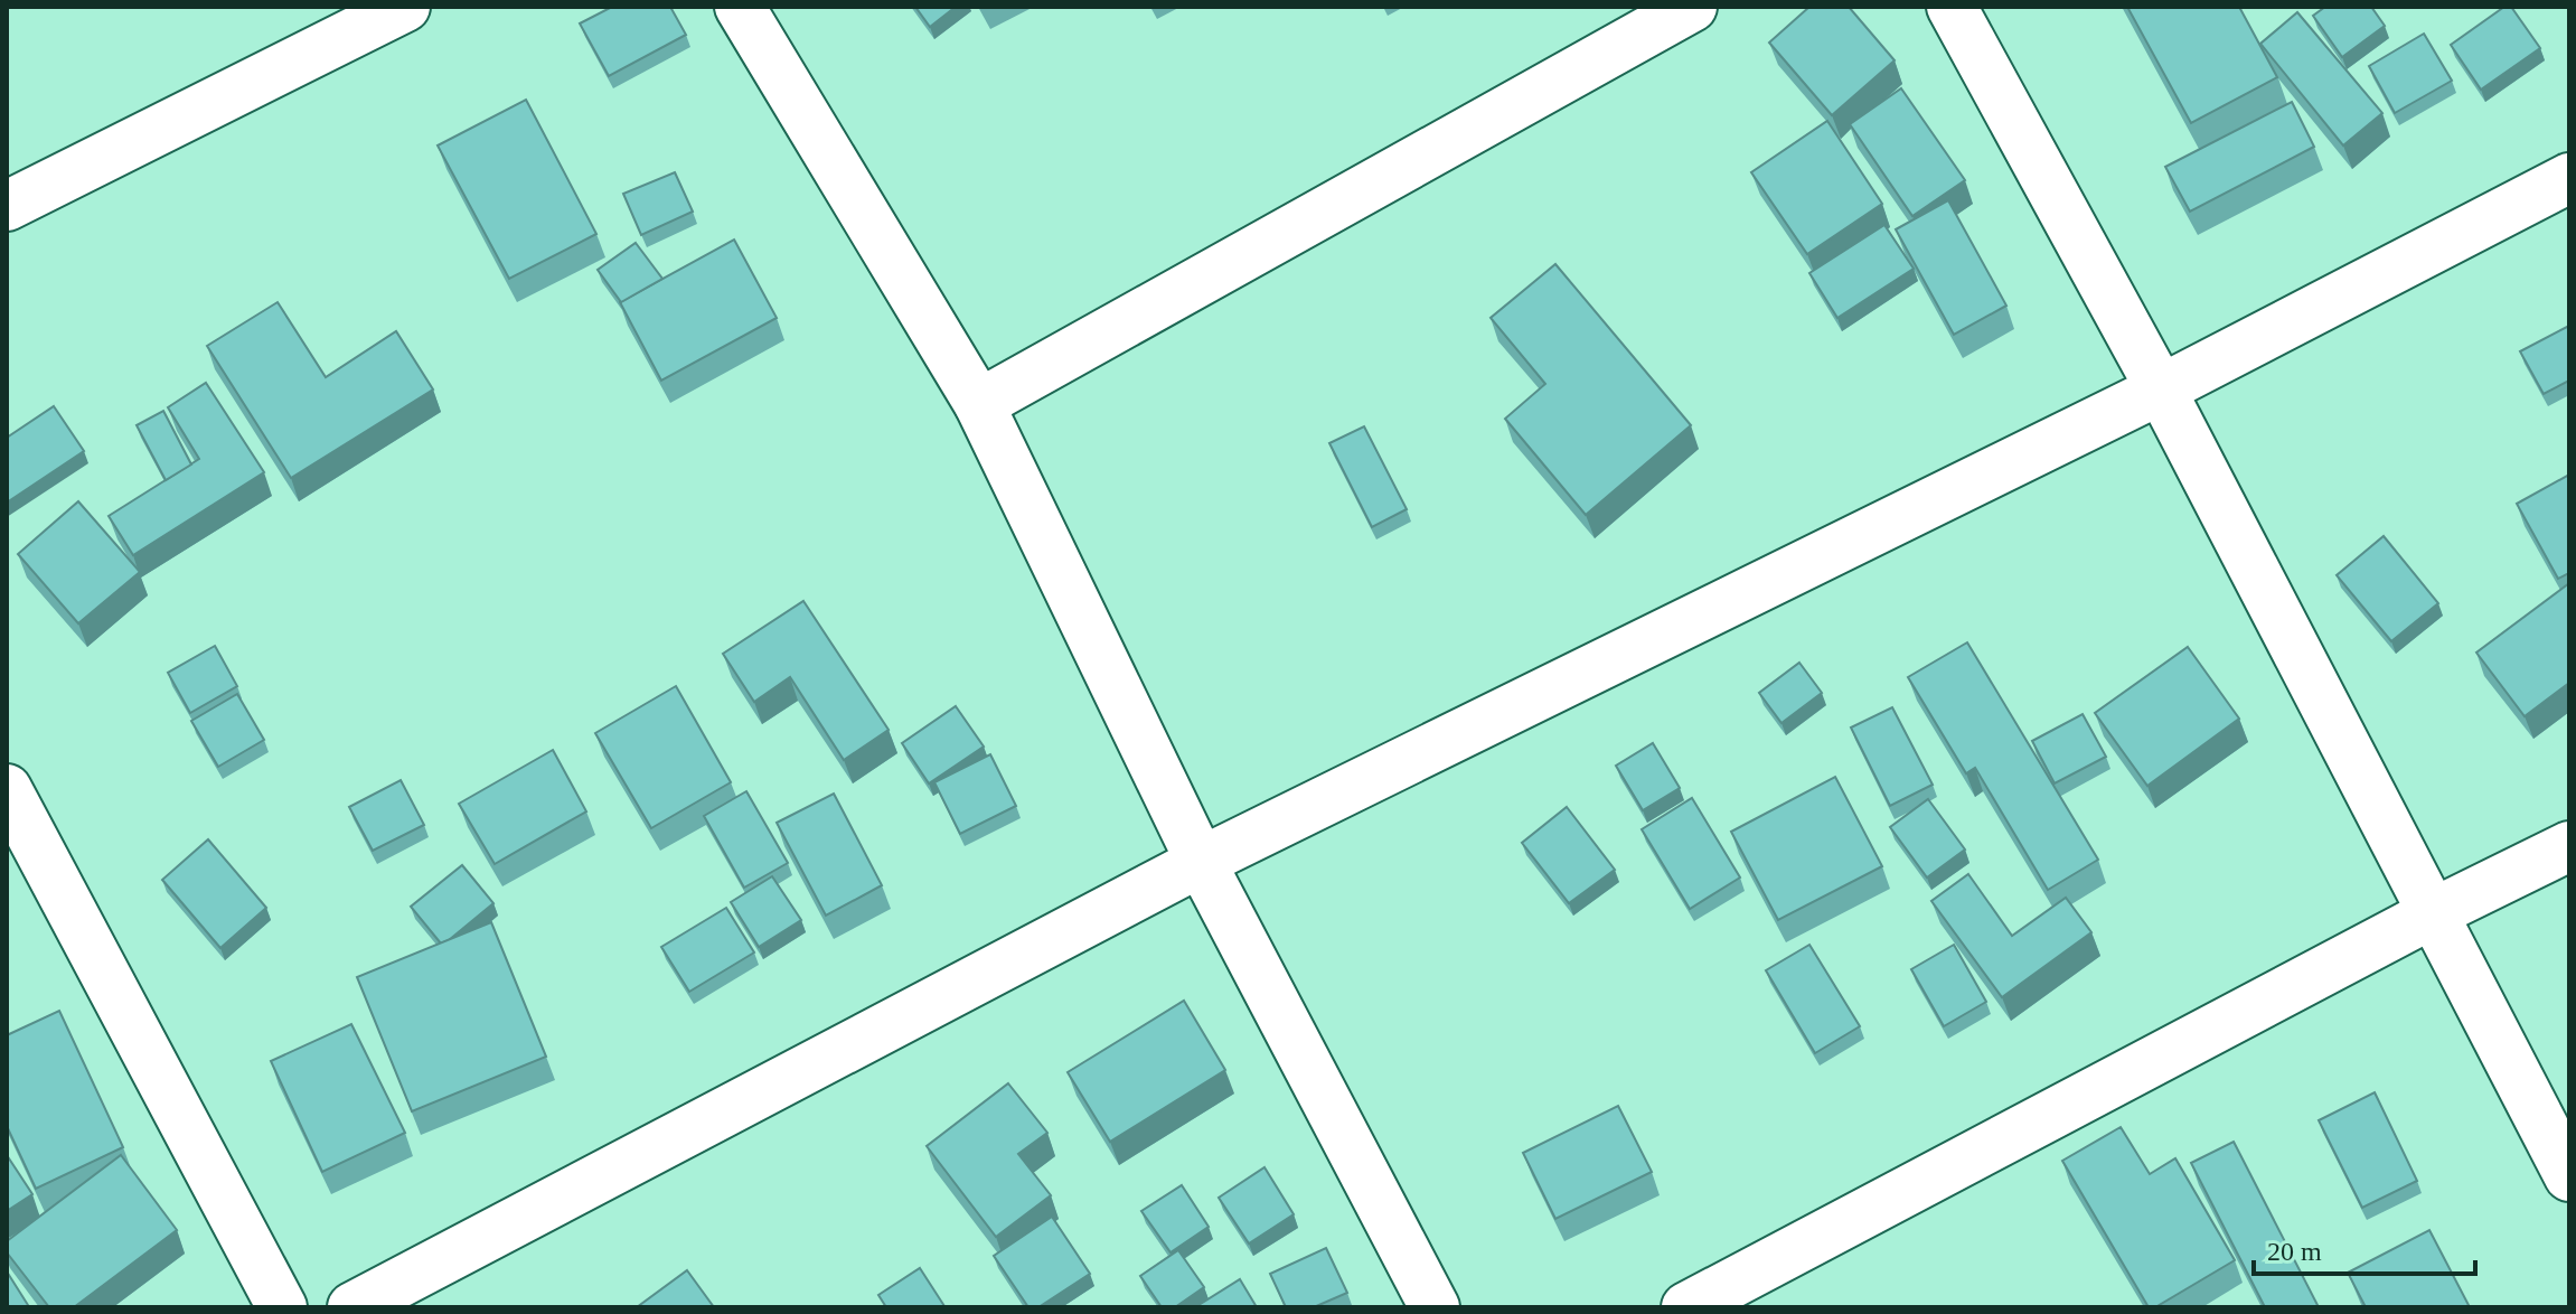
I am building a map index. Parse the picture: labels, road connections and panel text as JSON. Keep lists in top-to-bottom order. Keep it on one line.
{"scale_bar":"20 m"}
